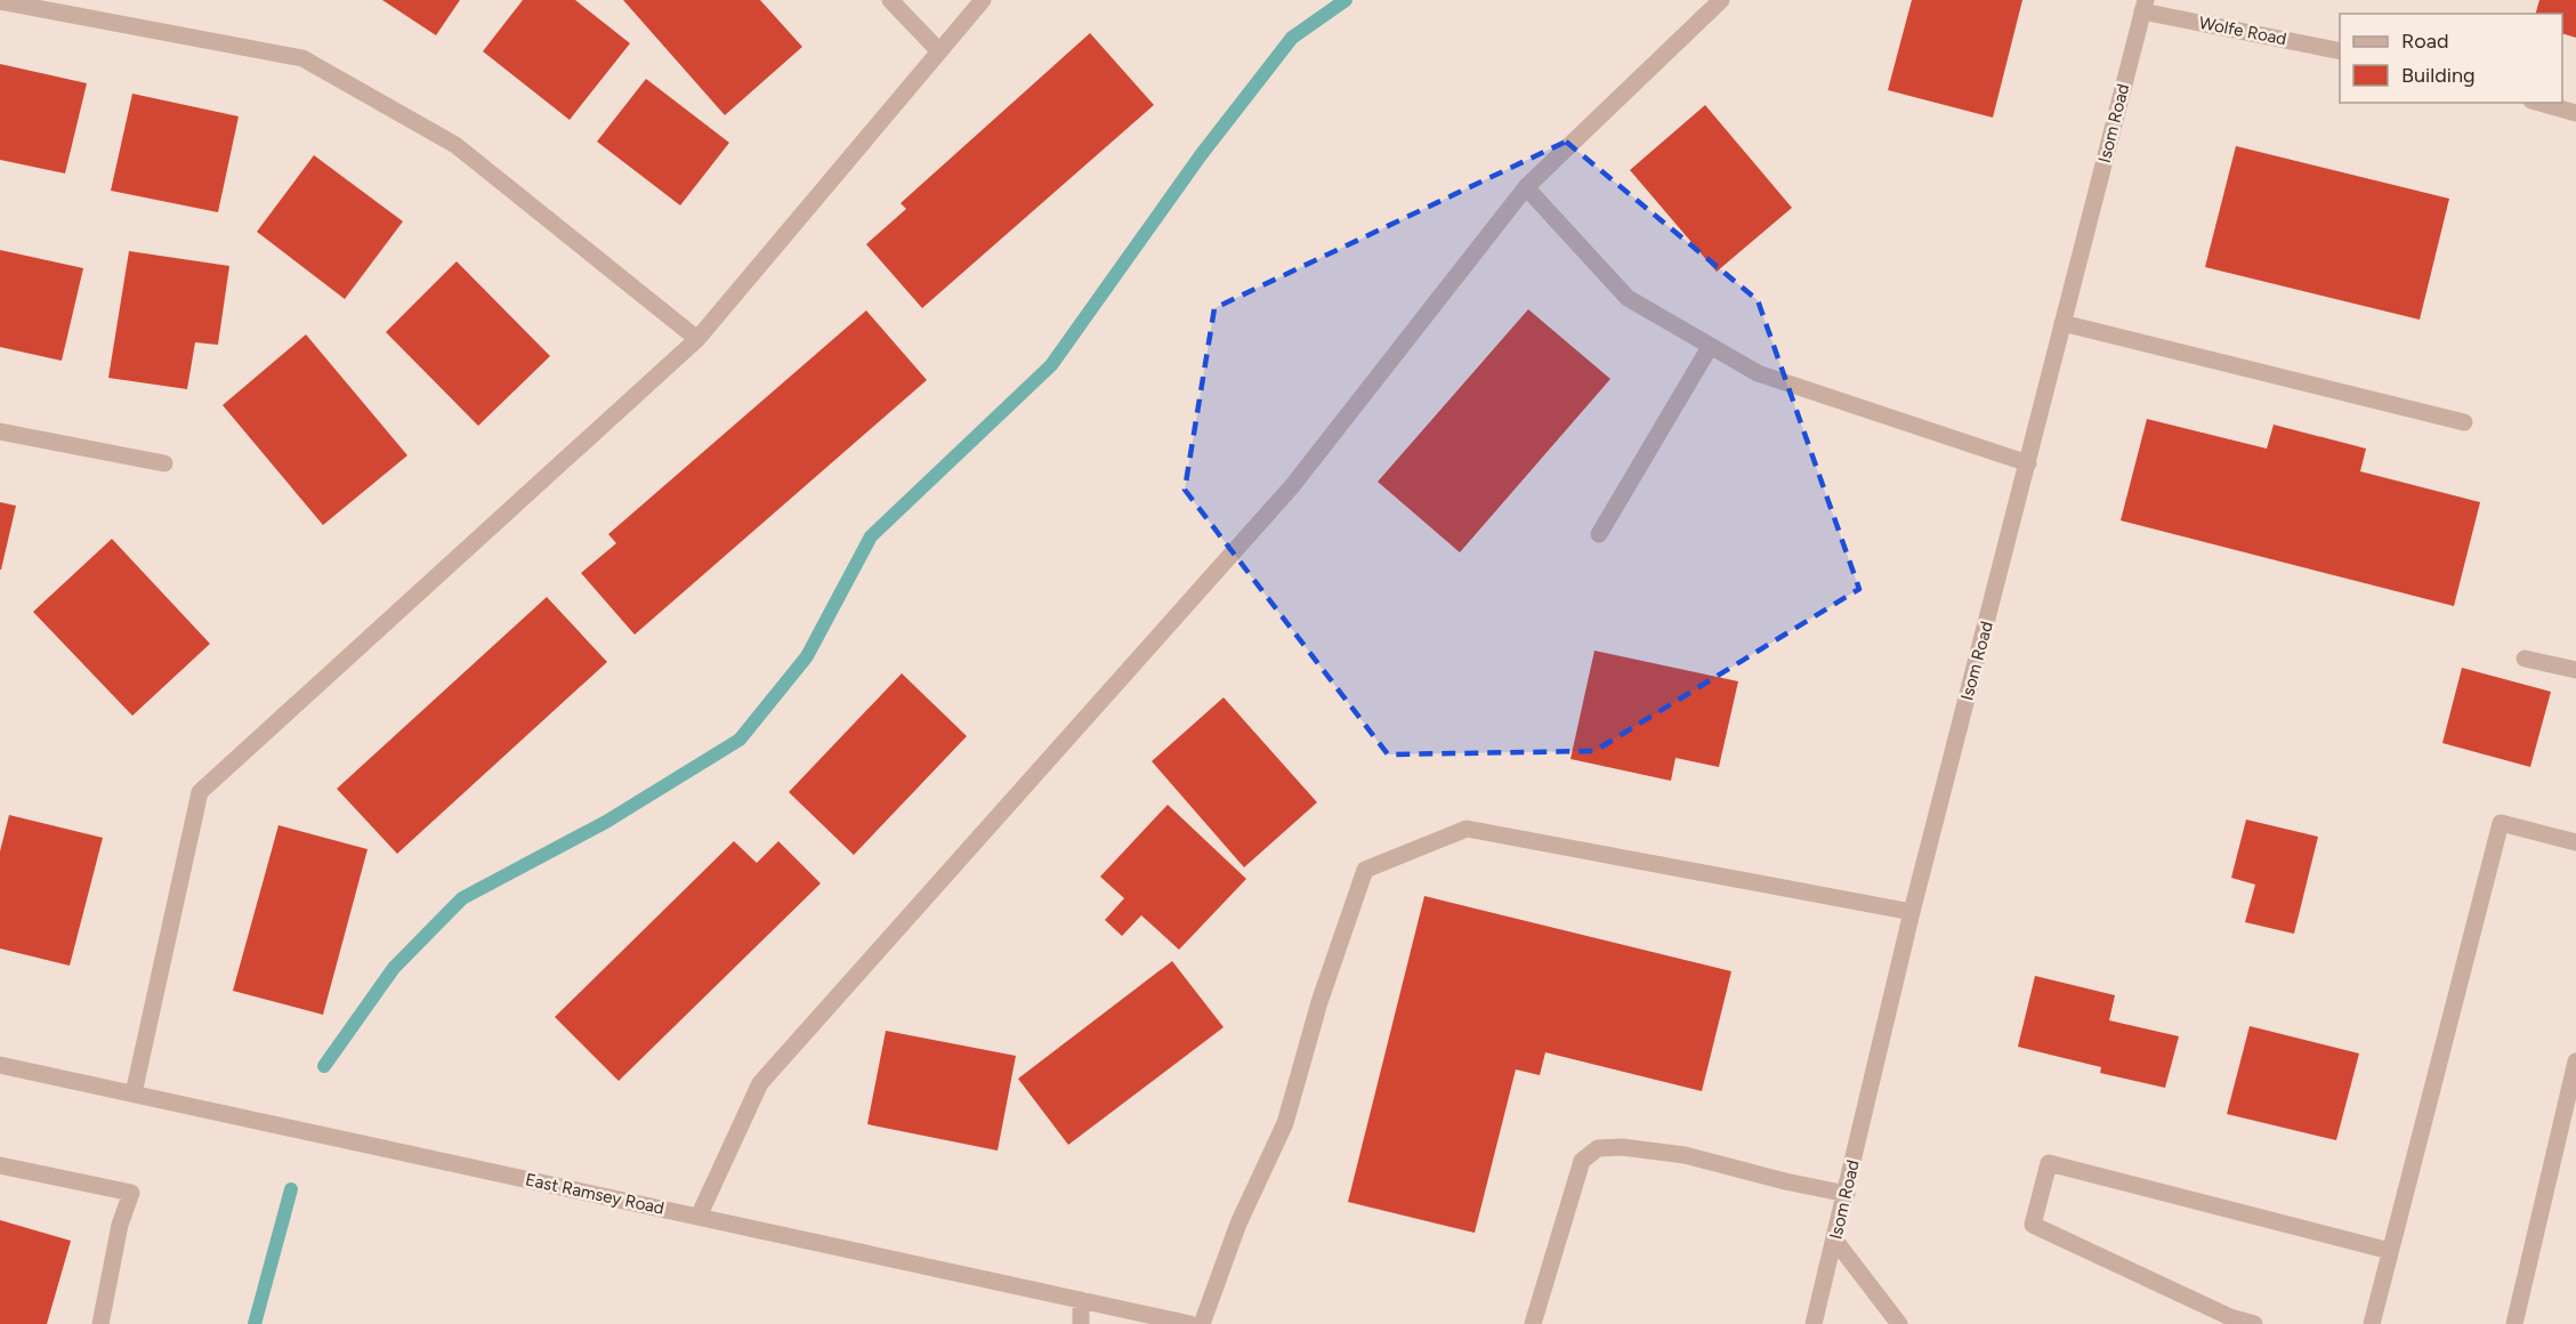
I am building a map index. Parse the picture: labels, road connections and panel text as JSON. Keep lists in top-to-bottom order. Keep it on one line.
{"streets":{"street":["Wolfe Road","Isom Road","East Ramsey Road"]},"crossings":[["Wolfe Road","Isom Road"]],"legend":["Road","Building"]}
